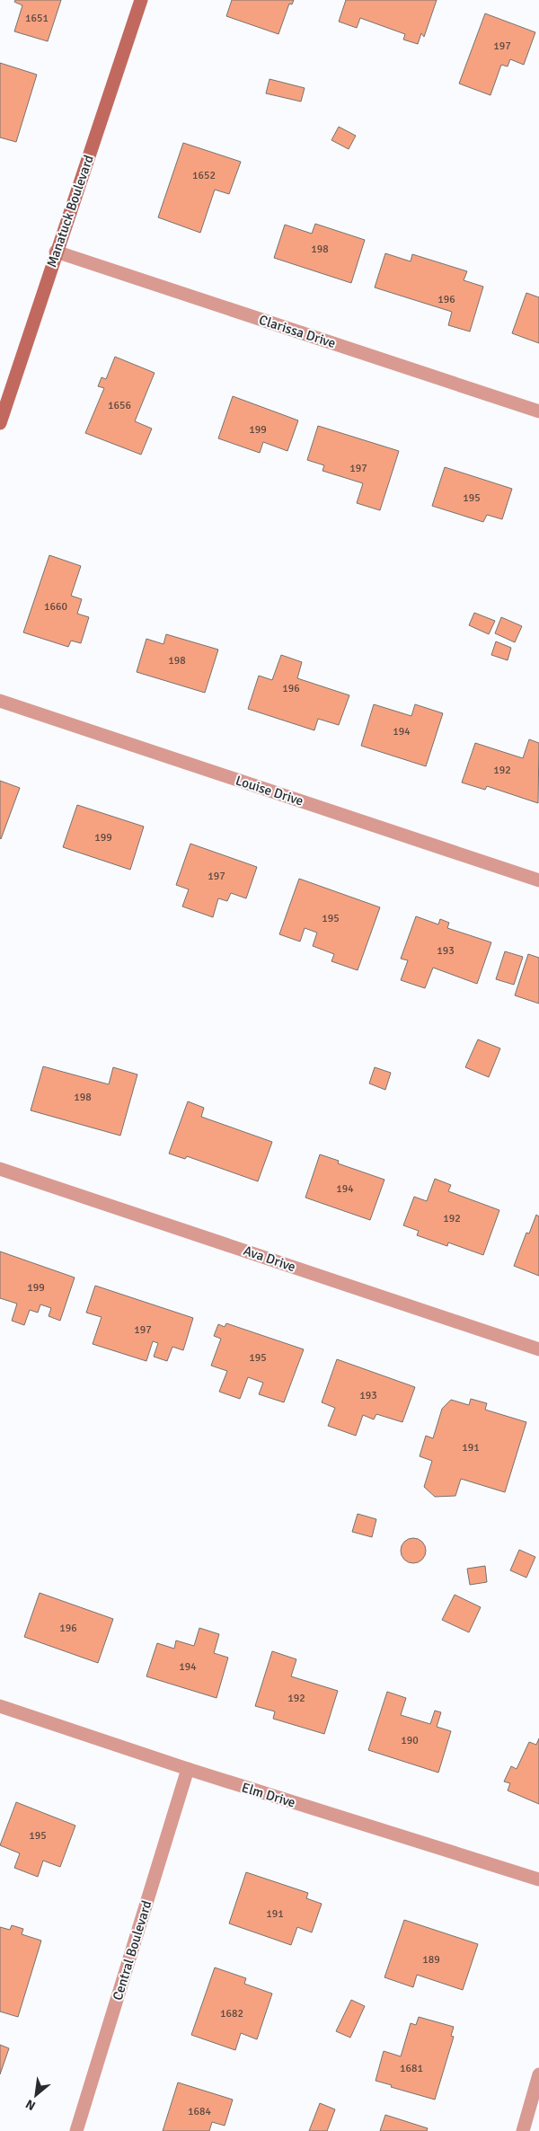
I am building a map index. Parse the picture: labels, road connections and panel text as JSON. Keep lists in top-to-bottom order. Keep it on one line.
{"streets":{"street":["Manatuck Boulevard","Clarissa Drive","Louise Drive","Ava Drive","Elm Drive","Central Boulevard"]},"crossings":[["Manatuck Boulevard","Clarissa Drive"],["Elm Drive","Central Boulevard"]],"house_numbers":["1651","197","1652","198","196","1656","199","197","195","1660","198","196","194","192","199","197","195","193","198","194","192","199","197","195","193","191","196","194","192","190","195","191","189","1682","1681","1684"],"north":"bottom left"}
